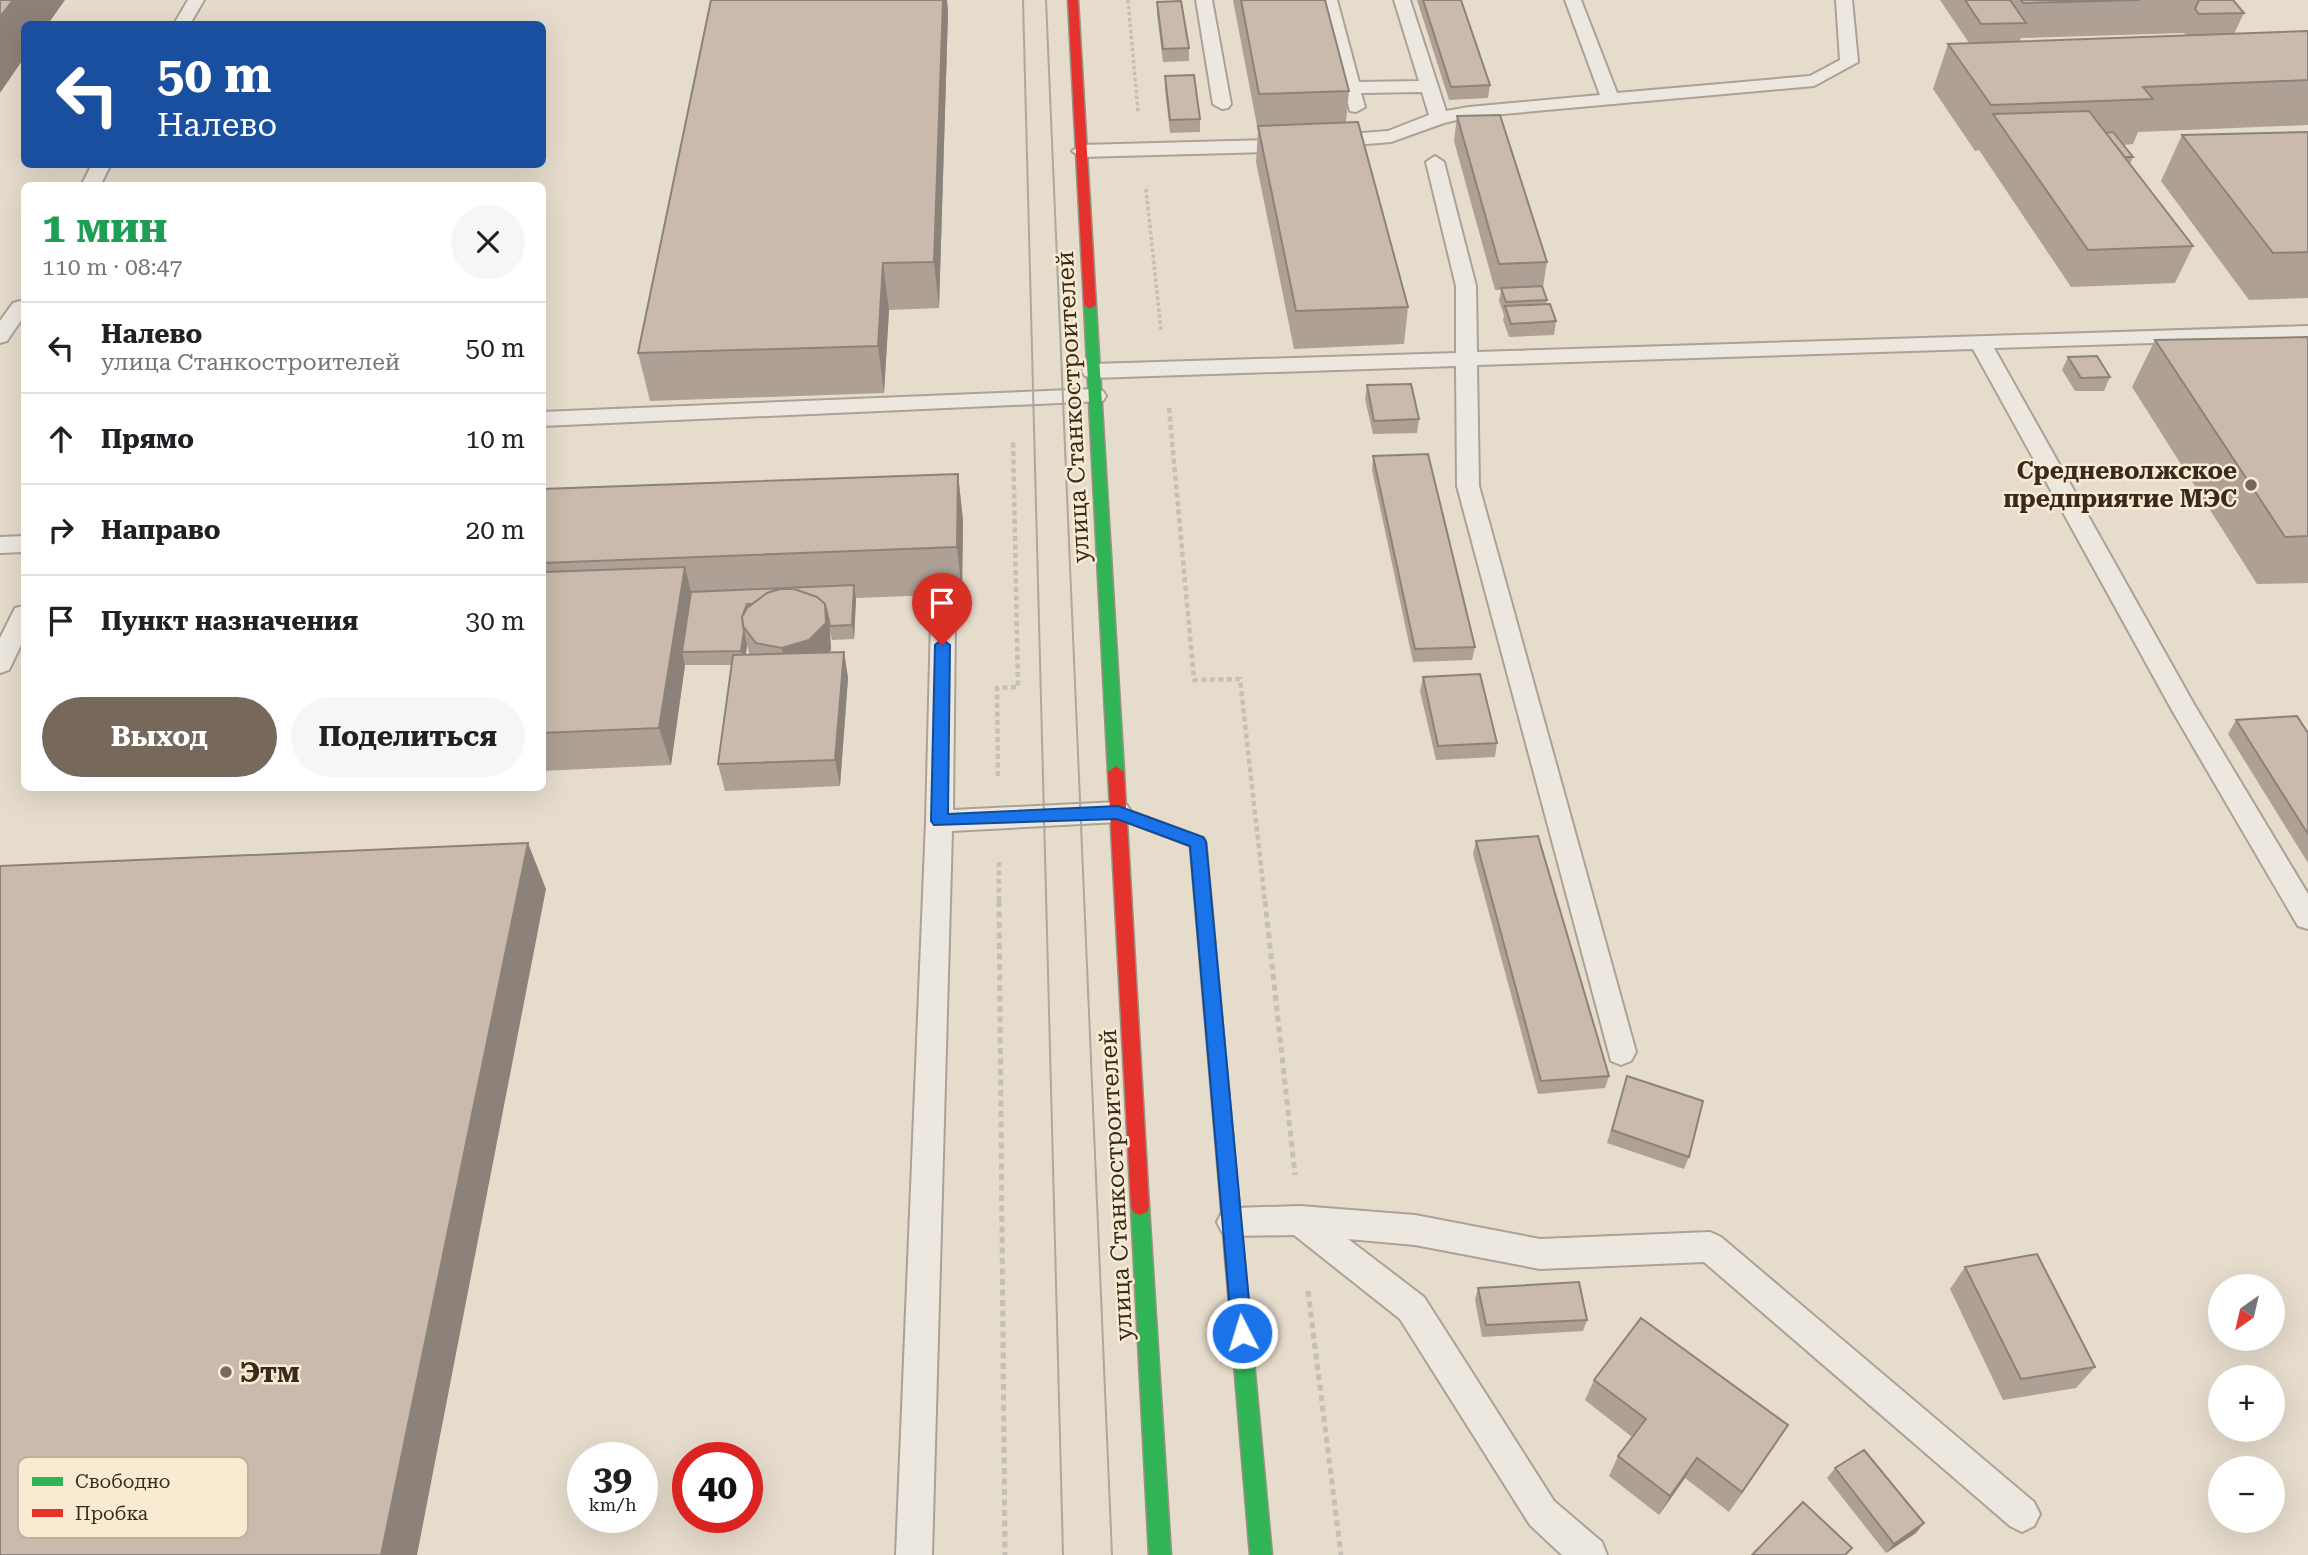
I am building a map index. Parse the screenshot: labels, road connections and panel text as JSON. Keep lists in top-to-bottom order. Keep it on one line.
{"streets":{"street":["улица Станкостроителей"]},"places":["Средневолжское предприятие МЭС","Этм"],"legend":["Свободно","Пробка"],"north":"bottom left","page":{"turn":["50 m","Налево"],"heading":["1 мин","110 m · 08:47"],"list":[{"name":"Налево","note":"улица Станкостроителей","value":"50 m"},{"name":"Прямо","value":"10 m"},{"name":"Направо","value":"20 m"},{"name":"Пункт назначения","value":"30 m"}],"buttons":["Выход","Поделиться"],"map_buttons":["+","−"],"speed":"39 km/h","limit":"40"}}
